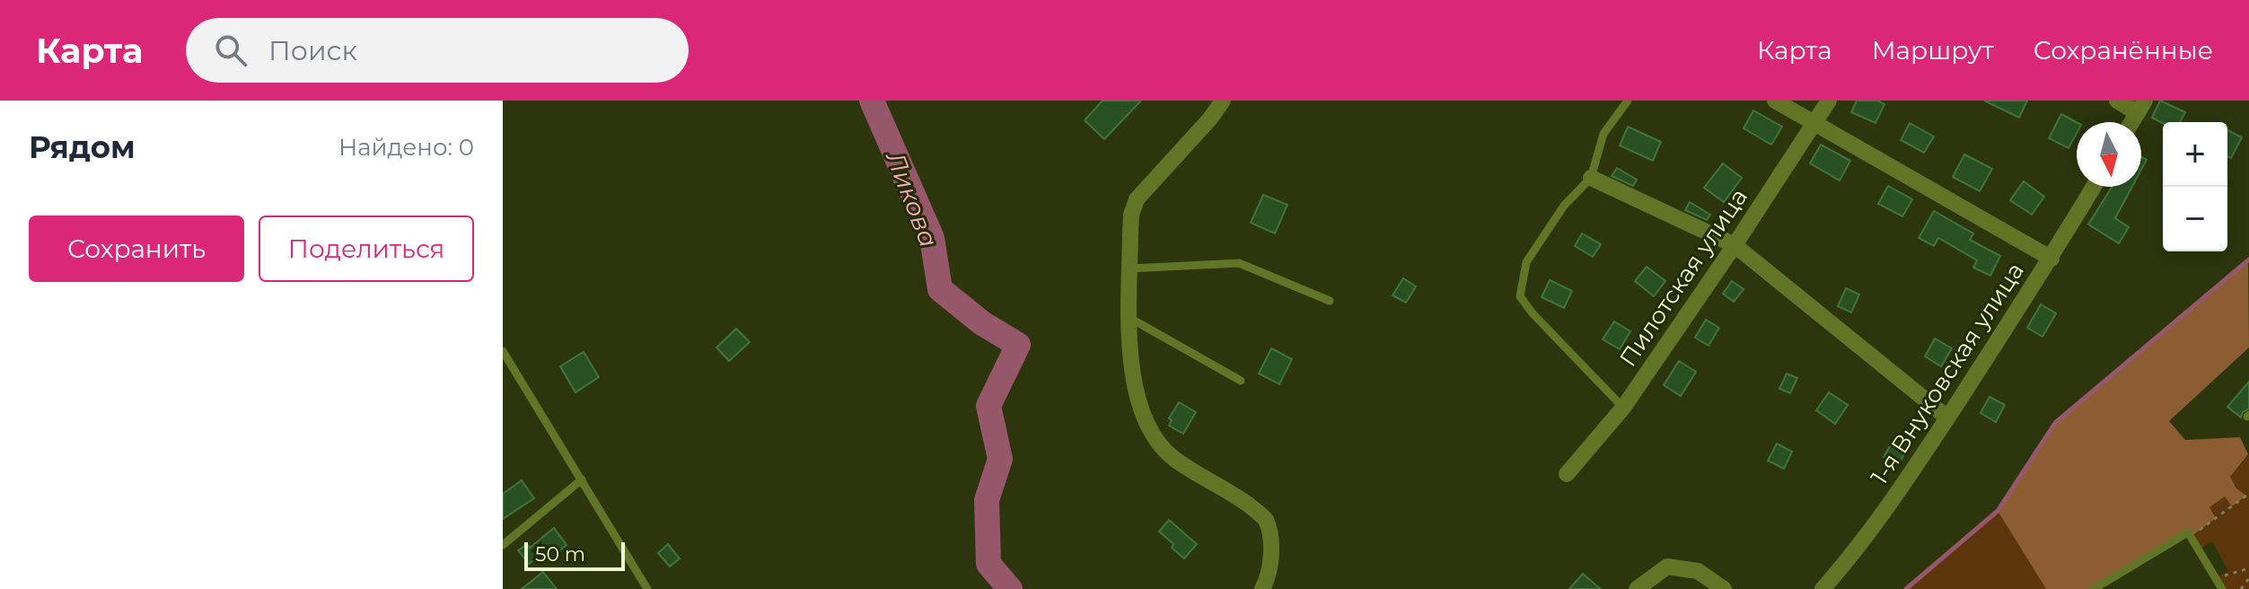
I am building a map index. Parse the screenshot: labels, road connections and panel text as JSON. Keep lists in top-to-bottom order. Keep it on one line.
{"streets":{"street":["Пилотская улица","1-я Внуковская улица"]},"water":["Ликова"],"scale_bar":"50 m","north":"bottom","page":{"header":"Карта","search":"Поиск","nav":["Карта","Маршрут","Сохранённые"],"heading":["Рядом","Найдено: 0"],"map_buttons":["+","−"],"buttons":["Сохранить","Поделиться"],"scale":"50 m"}}
